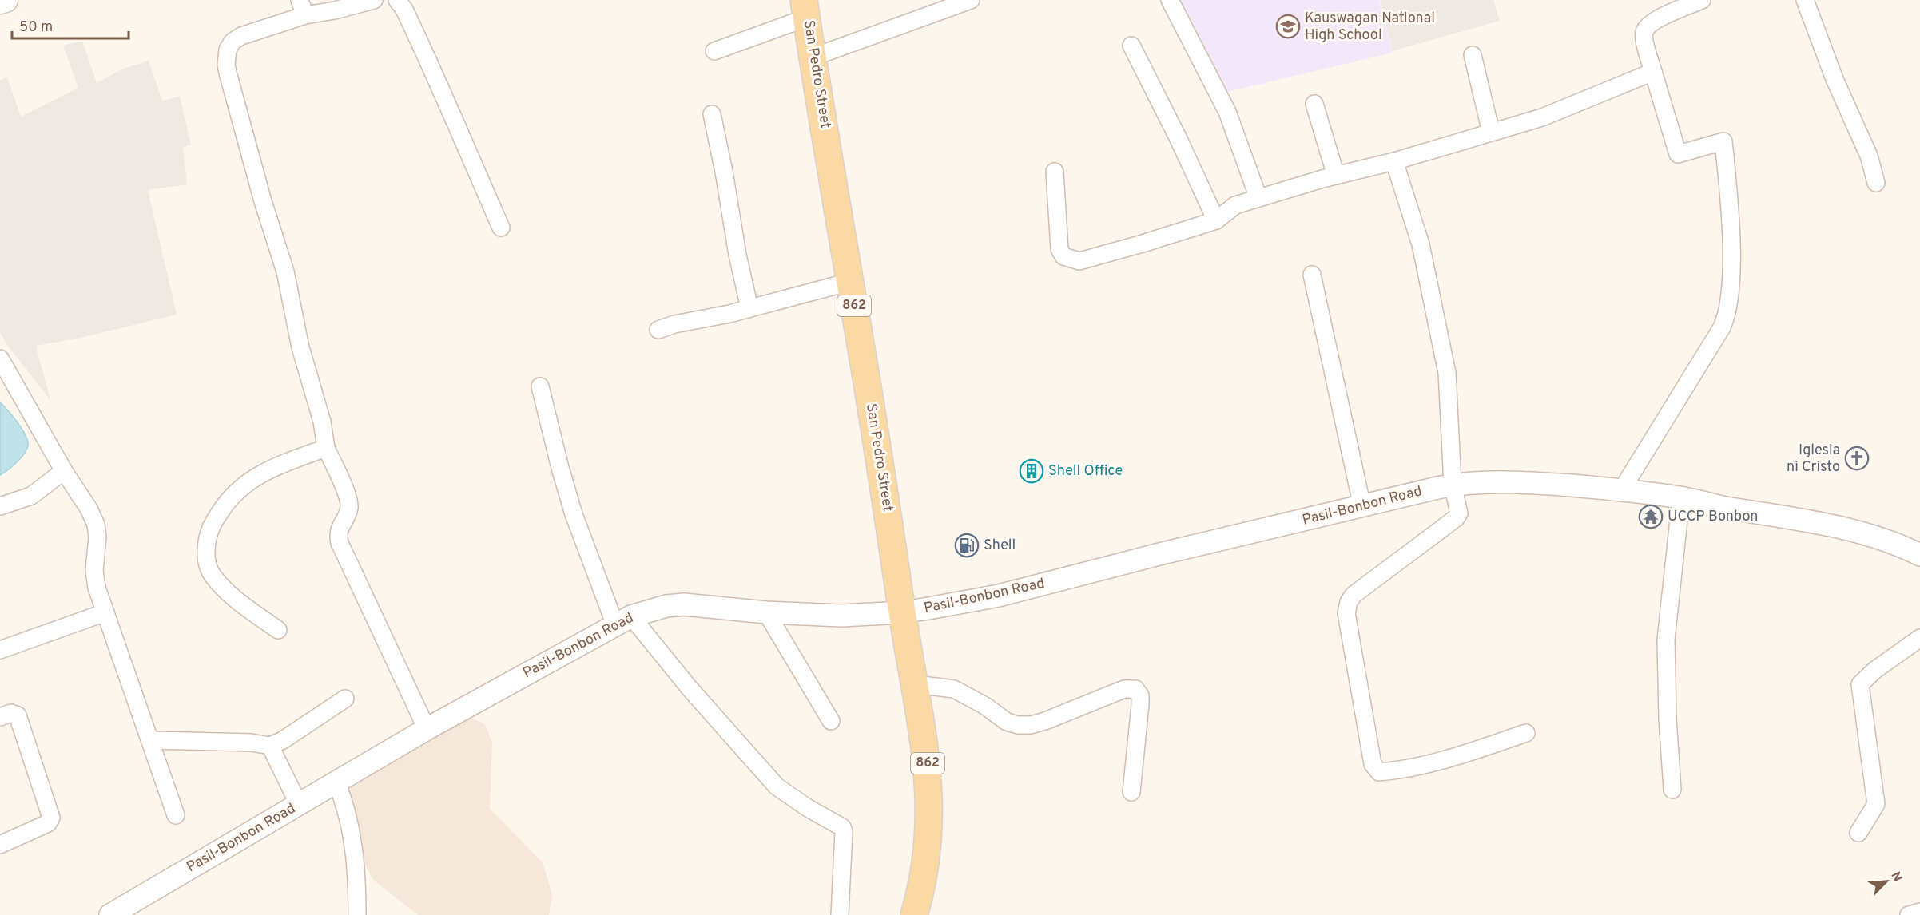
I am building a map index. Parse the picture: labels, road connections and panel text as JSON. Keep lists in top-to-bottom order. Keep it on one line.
{"streets":{"main road":["San Pedro Street","862"],"street":["Pasil-Bonbon Road"]},"crossings":[["San Pedro Street","Pasil-Bonbon Road"]],"places":{"school or university":["Kauswagan National High School"],"church":["Iglesia ni Cristo"],"building":["Shell Office"],"temple":["UCCP Bonbon"],"fuel station":["Shell"]},"scale_bar":"50 m","north":"top right"}
